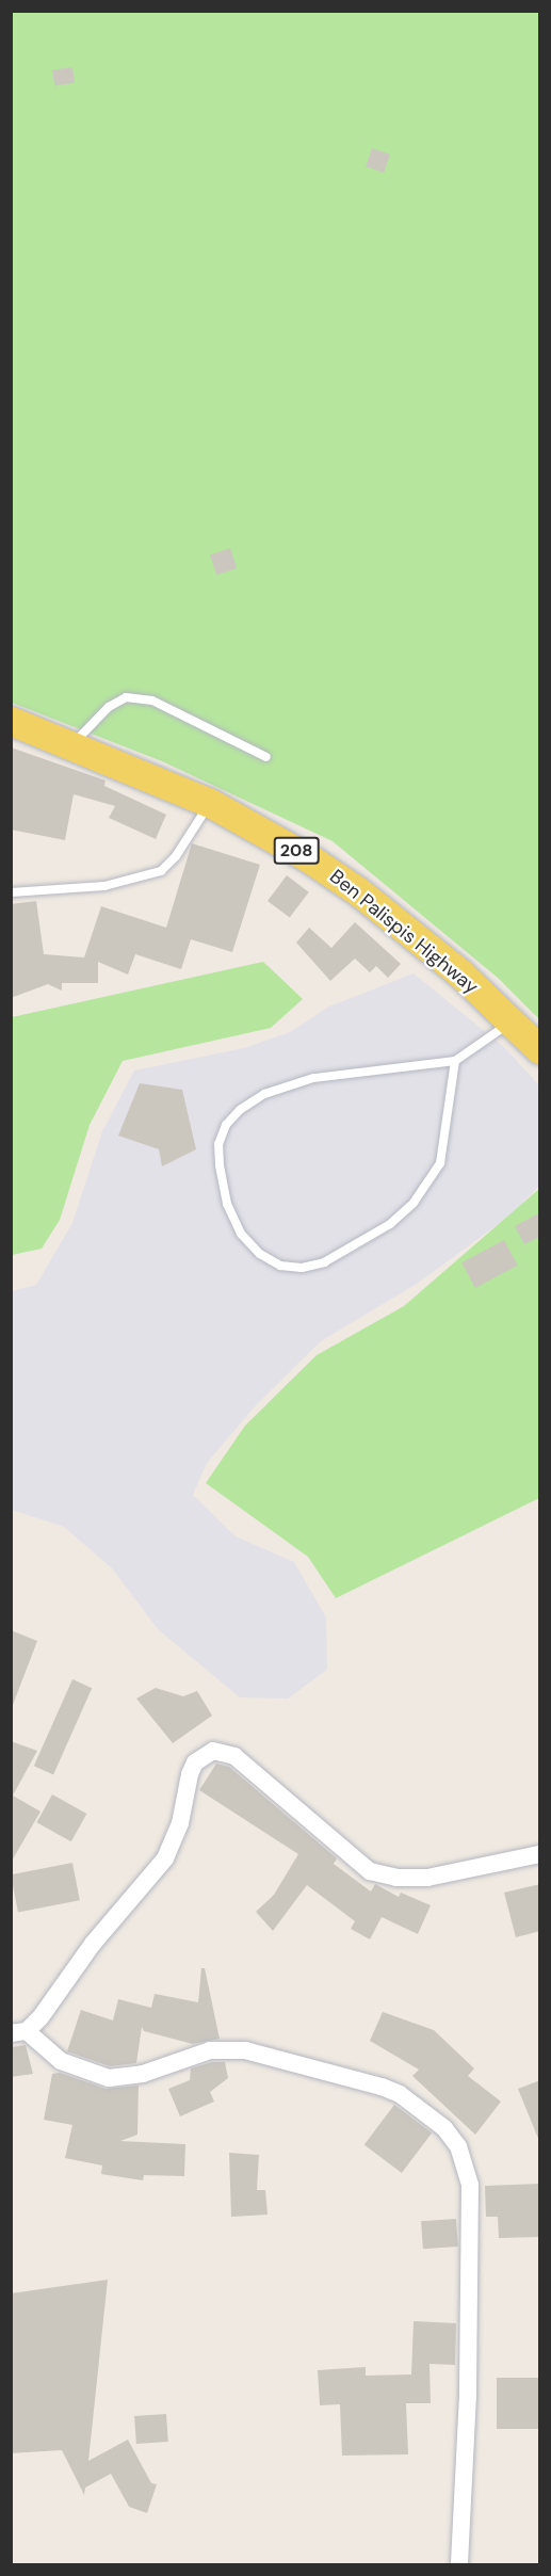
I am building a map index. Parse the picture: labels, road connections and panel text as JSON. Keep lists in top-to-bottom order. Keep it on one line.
{"streets":{"main road":["208","Ben Palispis Highway"]}}
